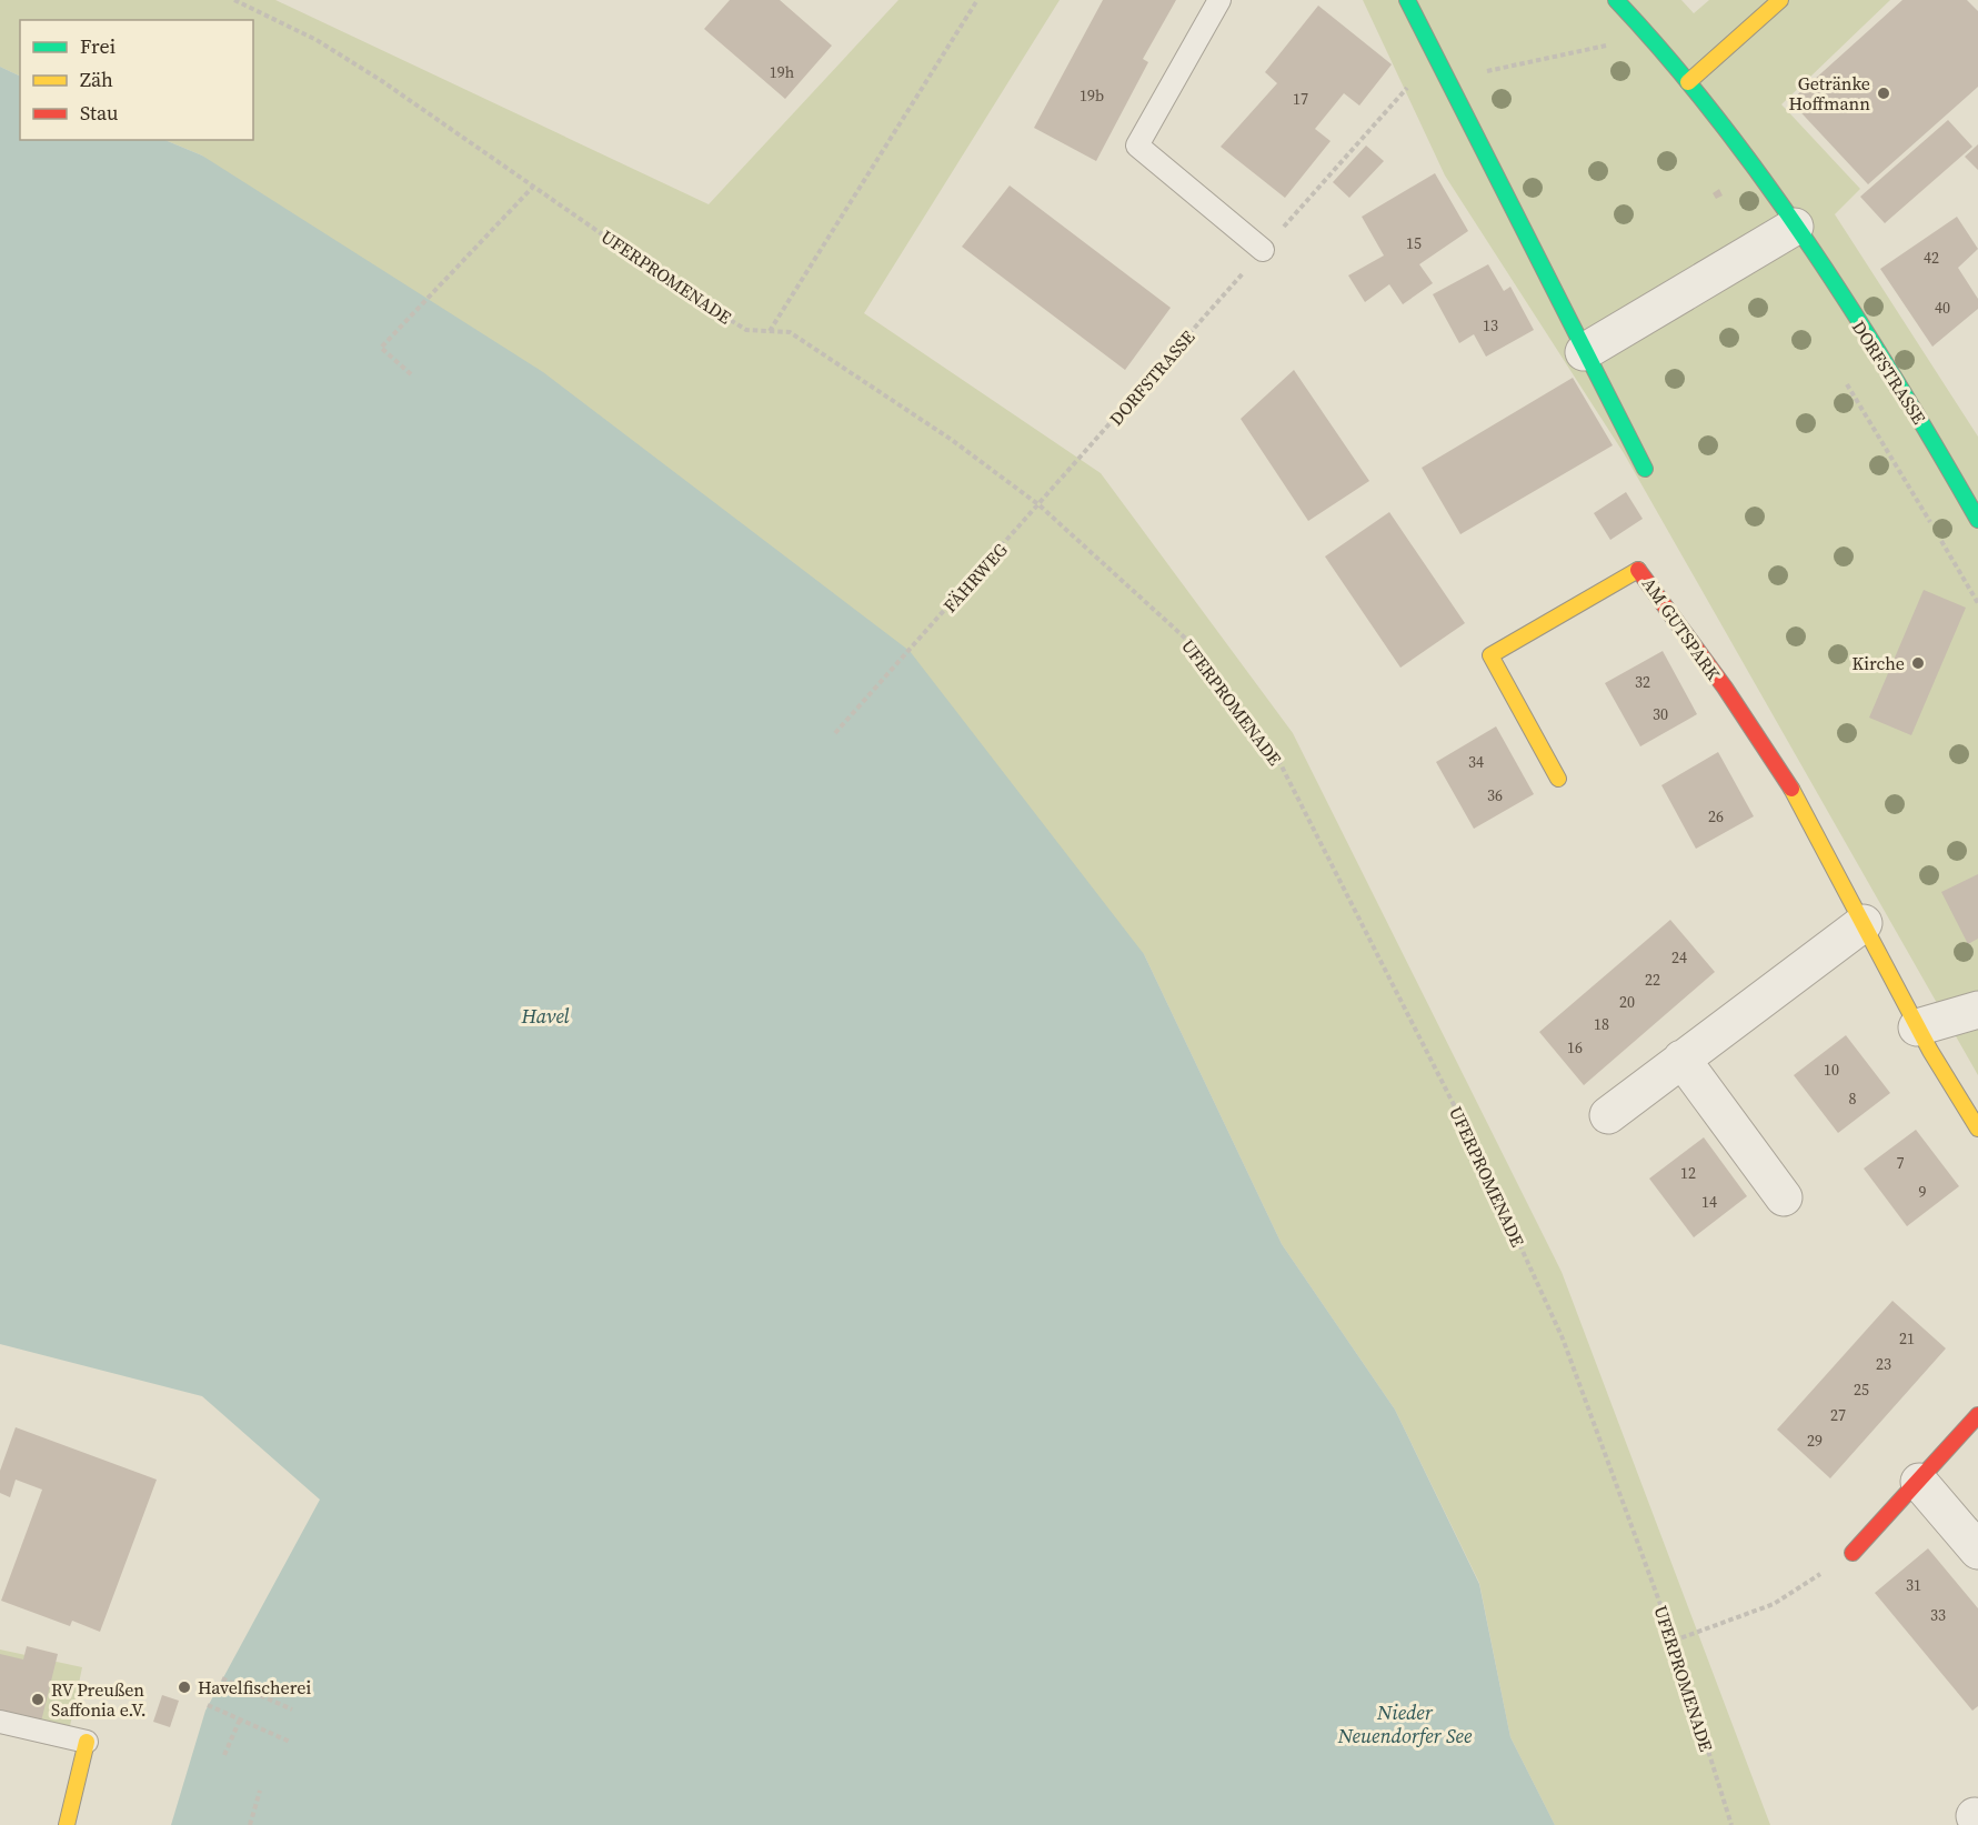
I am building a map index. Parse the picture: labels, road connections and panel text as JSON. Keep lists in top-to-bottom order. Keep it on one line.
{"streets":{"street":["DORFSTRASSE","AM GUTSPARK"],"path":["UFERPROMENADE","FÄHRWEG"]},"crossings":[["UFERPROMENADE","DORFSTRASSE"],["UFERPROMENADE","FÄHRWEG"],["DORFSTRASSE","FÄHRWEG"]],"water":["Havel","Nieder Neuendorfer See"],"places":["Getränke Hoffmann","Kirche","Havelfischerei","RV Preußen Saffonia e.V."],"house_numbers":["19h","19b","17","15","42","40","13","32","30","34","36","26","24","22","20","18","16","10","8","7","12","9","14","21","23","25","27","29","31","33"],"legend":["Frei","Zäh","Stau"]}
